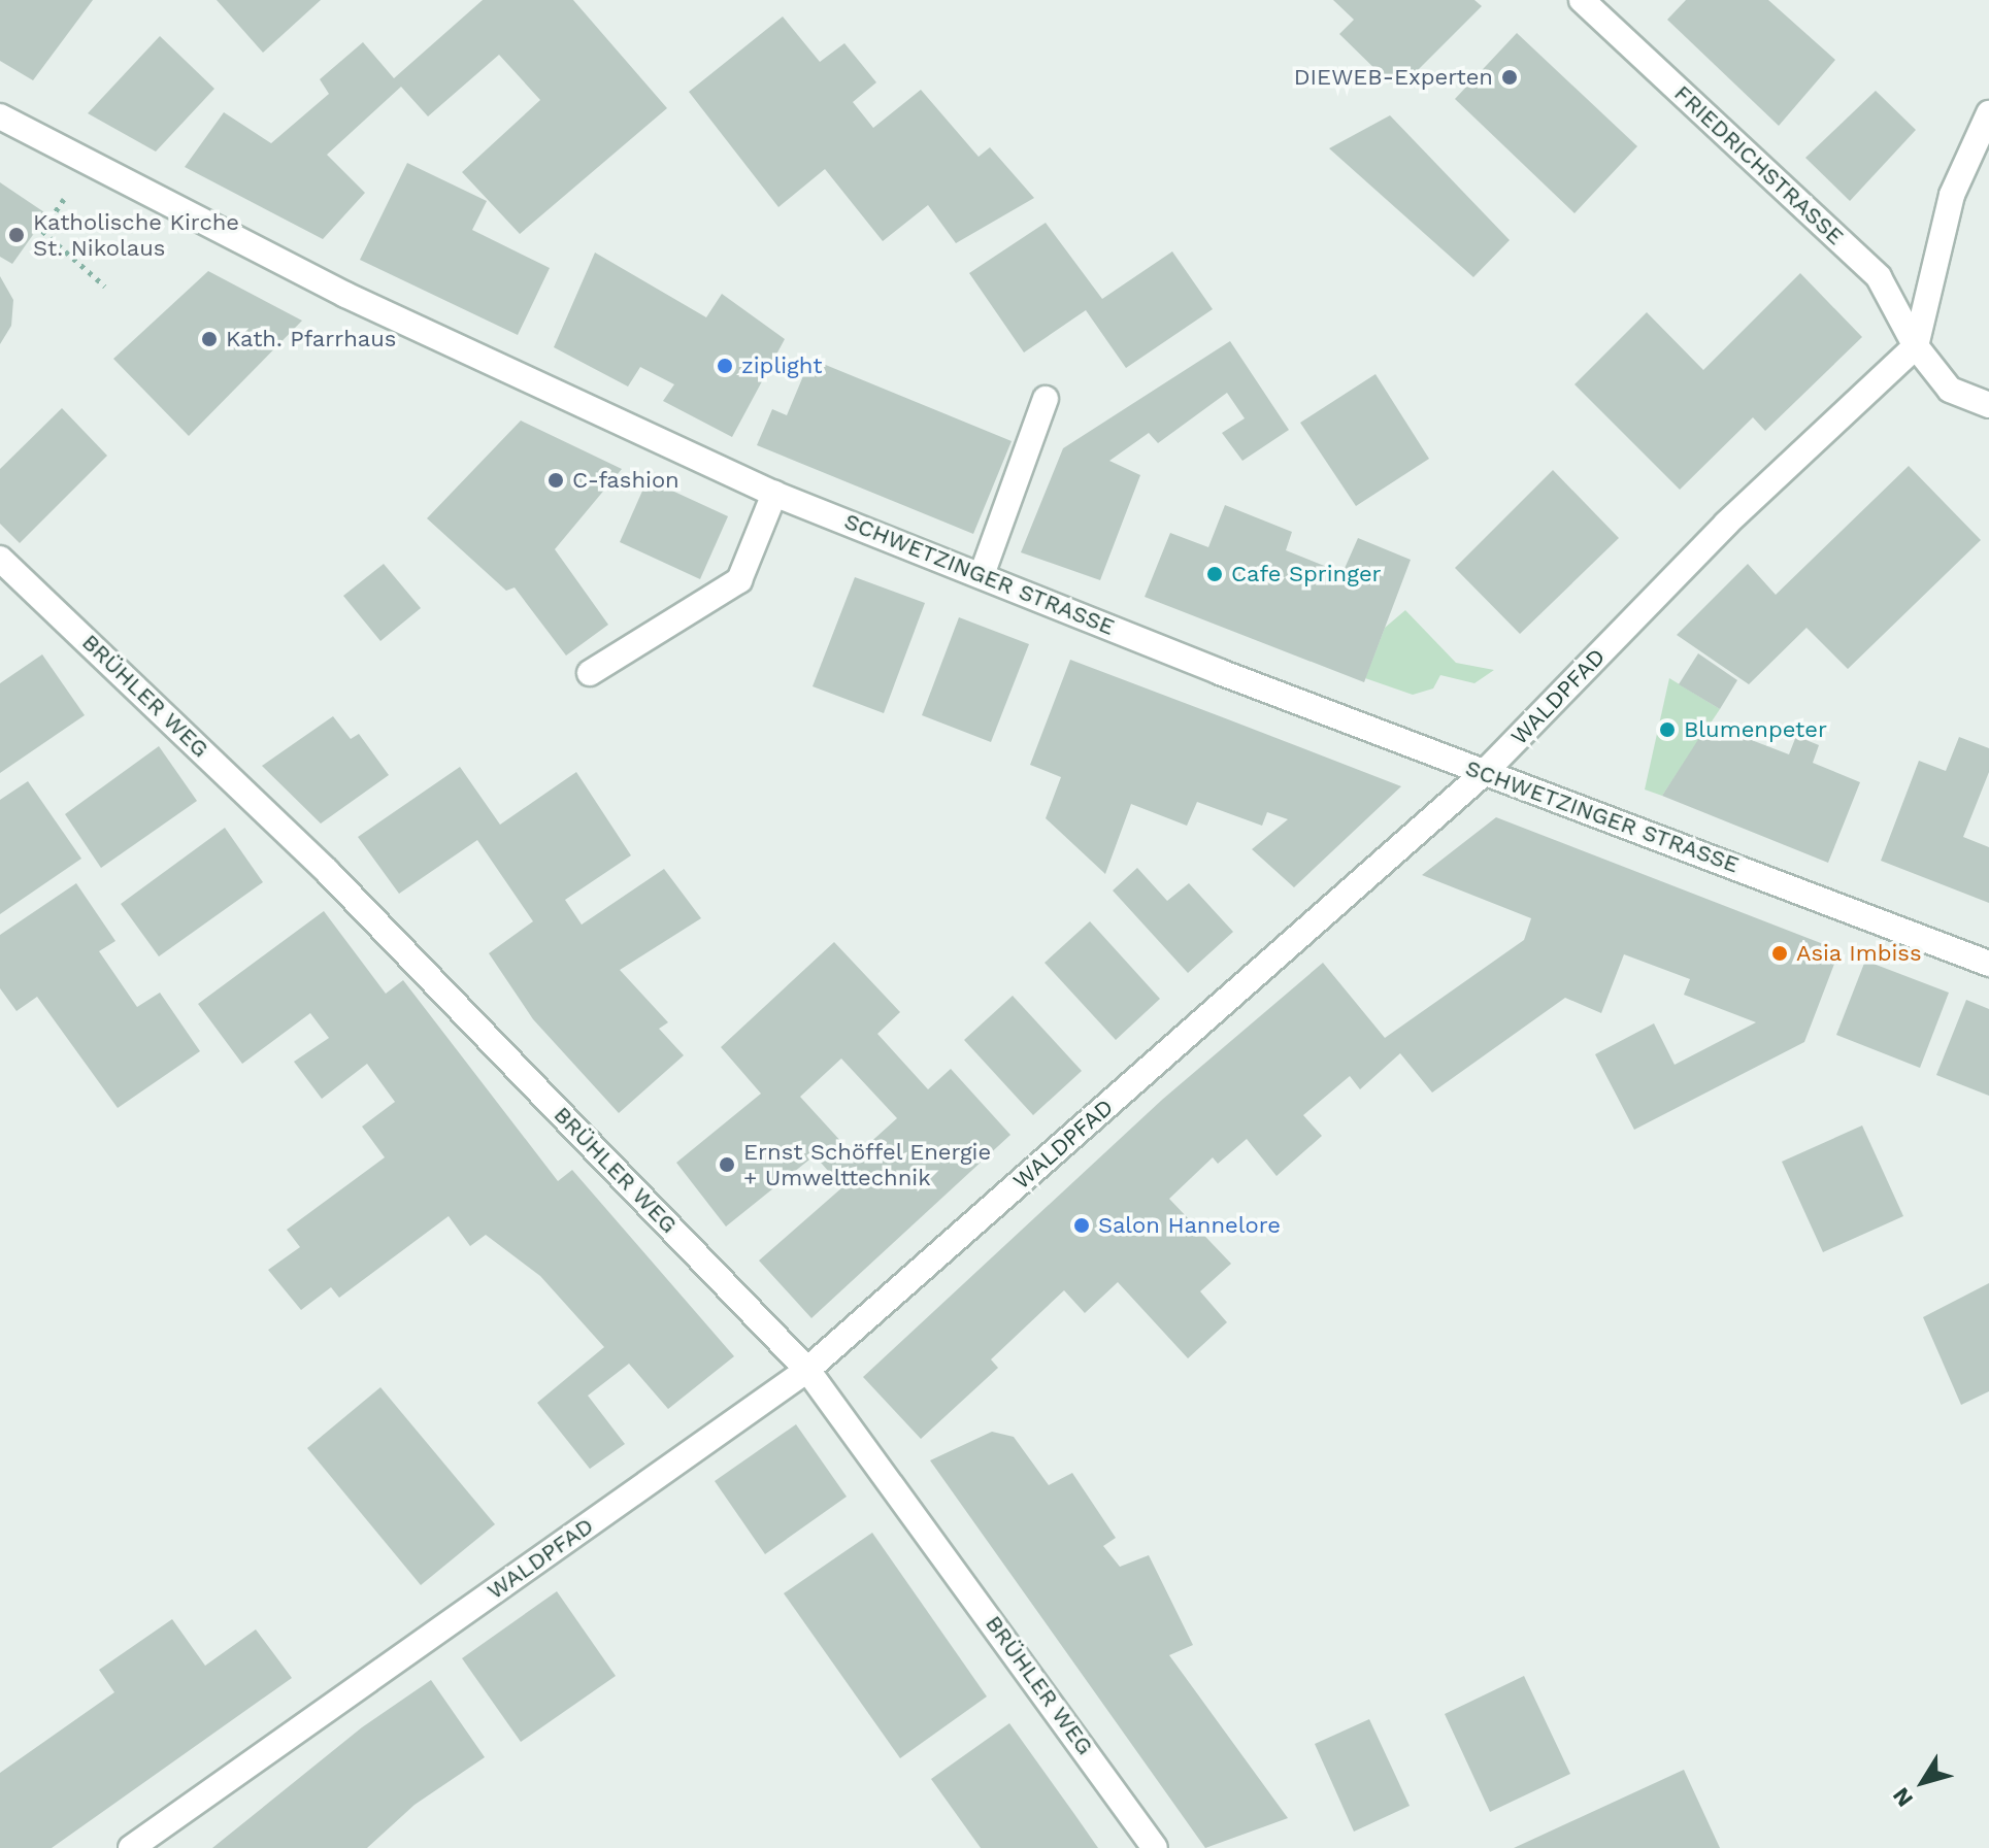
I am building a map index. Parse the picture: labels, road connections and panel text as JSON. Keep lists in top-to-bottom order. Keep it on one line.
{"streets":{"street":["FRIEDRICHSTRASSE","SCHWETZINGER STRASSE","BRÜHLER WEG","WALDPFAD"]},"crossings":[["FRIEDRICHSTRASSE","WALDPFAD"],["SCHWETZINGER STRASSE","WALDPFAD"],["BRÜHLER WEG","WALDPFAD"]],"places":["DIEWEB-Experten","Katholische Kirche St. Nikolaus","Kath. Pfarrhaus","ziplight","C-fashion","Cafe Springer","Blumenpeter","Asia Imbiss","Ernst Schöffel Energie + Umwelttechnik","Salon Hannelore"],"north":"bottom left"}
